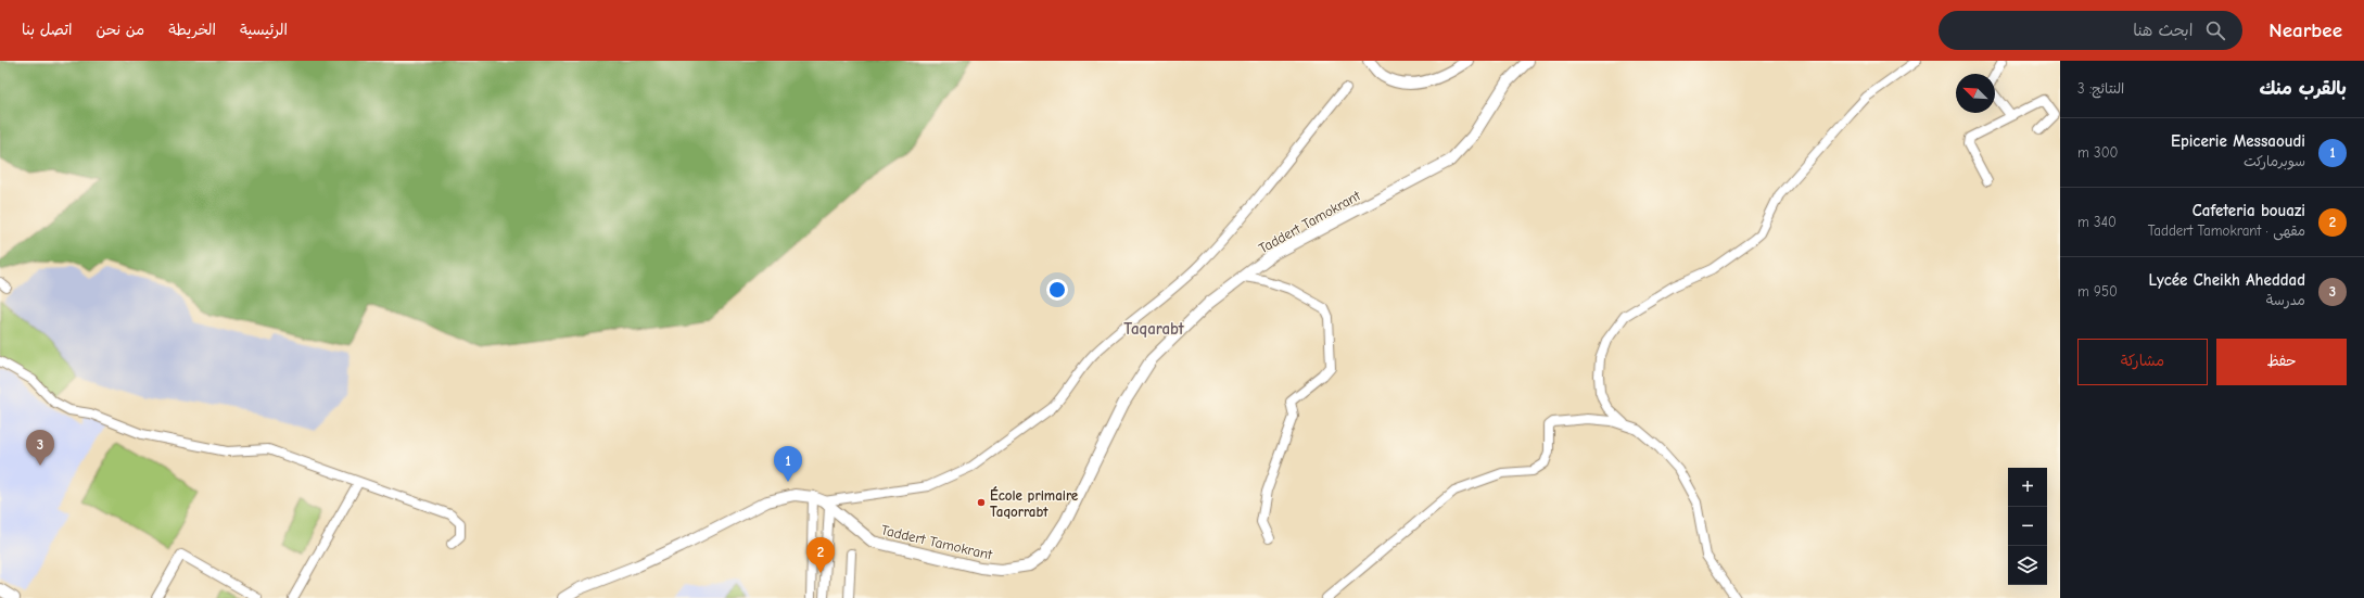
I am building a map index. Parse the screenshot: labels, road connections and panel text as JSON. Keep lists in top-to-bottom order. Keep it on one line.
{"streets":{"main road":["Taddert Tamokrant"]},"districts":["Taqarabt"],"places":["École primaire Taqorrabt"],"north":"top left","page":{"header":"Nearbee","search":"ابحث هنا","nav":["الرئيسية","الخريطة","من نحن","اتصل بنا"],"heading":["بالقرب منك","النتائج: 3"],"list":[{"mark":"1","name":"Epicerie Messaoudi","note":"سوبرماركت","value":"300 m"},{"mark":"2","name":"Cafeteria bouazi","note":"مقهى · Taddert Tamokrant","value":"340 m"},{"mark":"3","name":"Lycée Cheikh Aheddad","note":"مدرسة","value":"950 m"}],"buttons":["حفظ","مشاركة"],"pins":["3","1","2"],"map_buttons":["+","−"]}}
